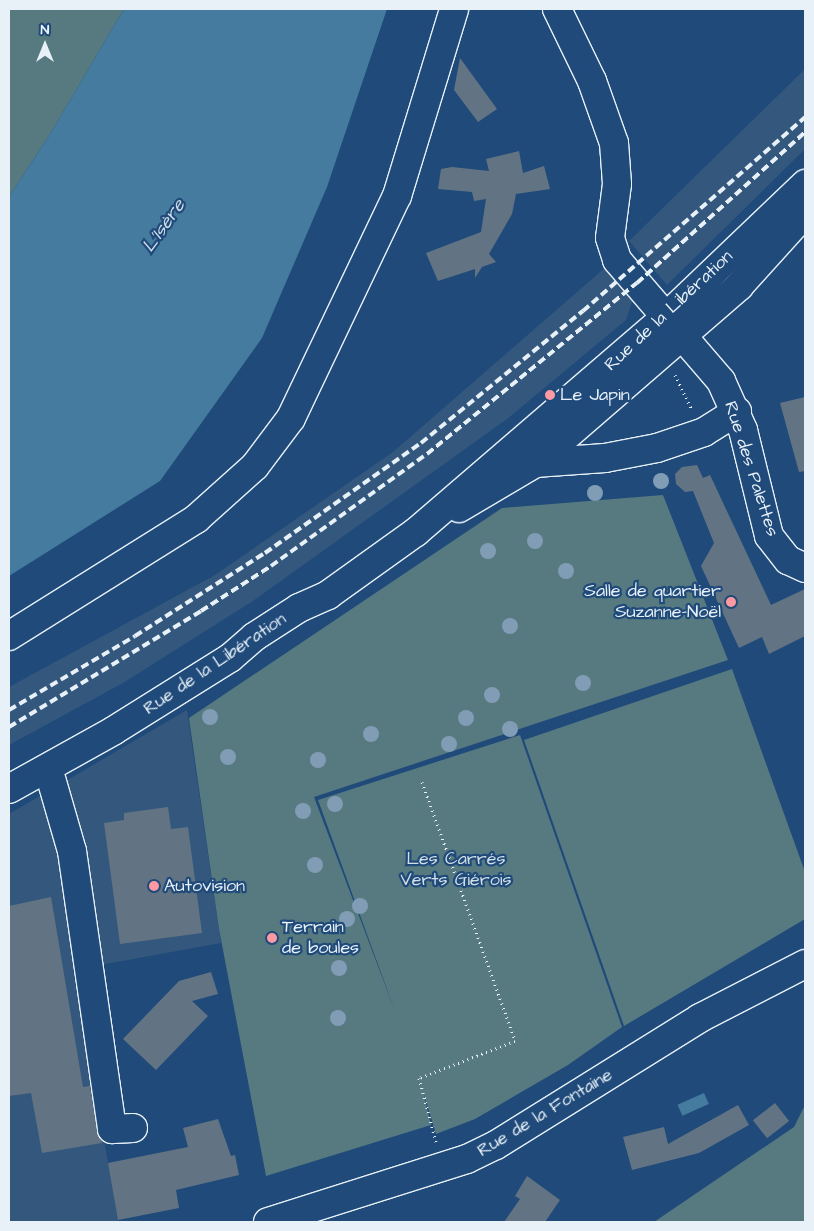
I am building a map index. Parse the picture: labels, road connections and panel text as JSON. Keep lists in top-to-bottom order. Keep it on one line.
{"streets":{"main road":["Rue de la Libération","Rue des Palettes","Rue de la Fontaine"]},"crossings":[["Rue de la Libération","Rue des Palettes"]],"water":["L'Isère"],"parks":["Les Carrés Verts Giérois"],"places":["Le Japin","Salle de quartier Suzanne-Noël","Autovision","Terrain de boules"],"north":"top"}
